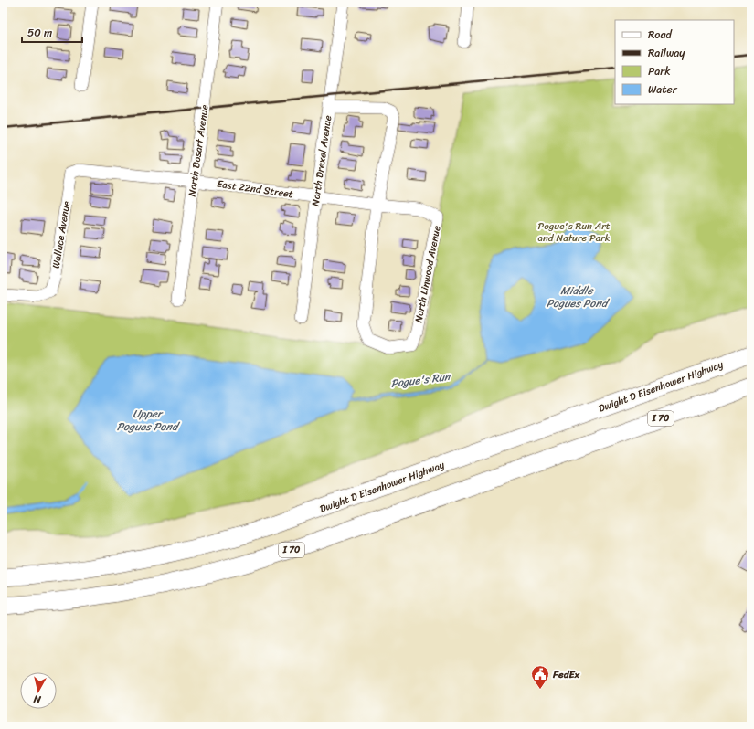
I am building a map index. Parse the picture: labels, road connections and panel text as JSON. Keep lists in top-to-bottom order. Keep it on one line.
{"streets":{"highway":["Dwight D Eisenhower Highway","I 70"],"street":["North Bosart Avenue","North Drexel Avenue","East 22nd Street","Wallace Avenue","North Linwood Avenue"]},"crossings":[["North Bosart Avenue","East 22nd Street"],["North Drexel Avenue","East 22nd Street"],["East 22nd Street","Wallace Avenue"],["East 22nd Street","North Linwood Avenue"]],"water":["Middle Pogues Pond","Pogue's Run","Upper Pogues Pond"],"parks":["Pogue's Run Art and Nature Park"],"places":{"public building":["FedEx"]},"legend":["Road","Railway","Park","Water"],"scale_bar":"50 m","north":"bottom"}
